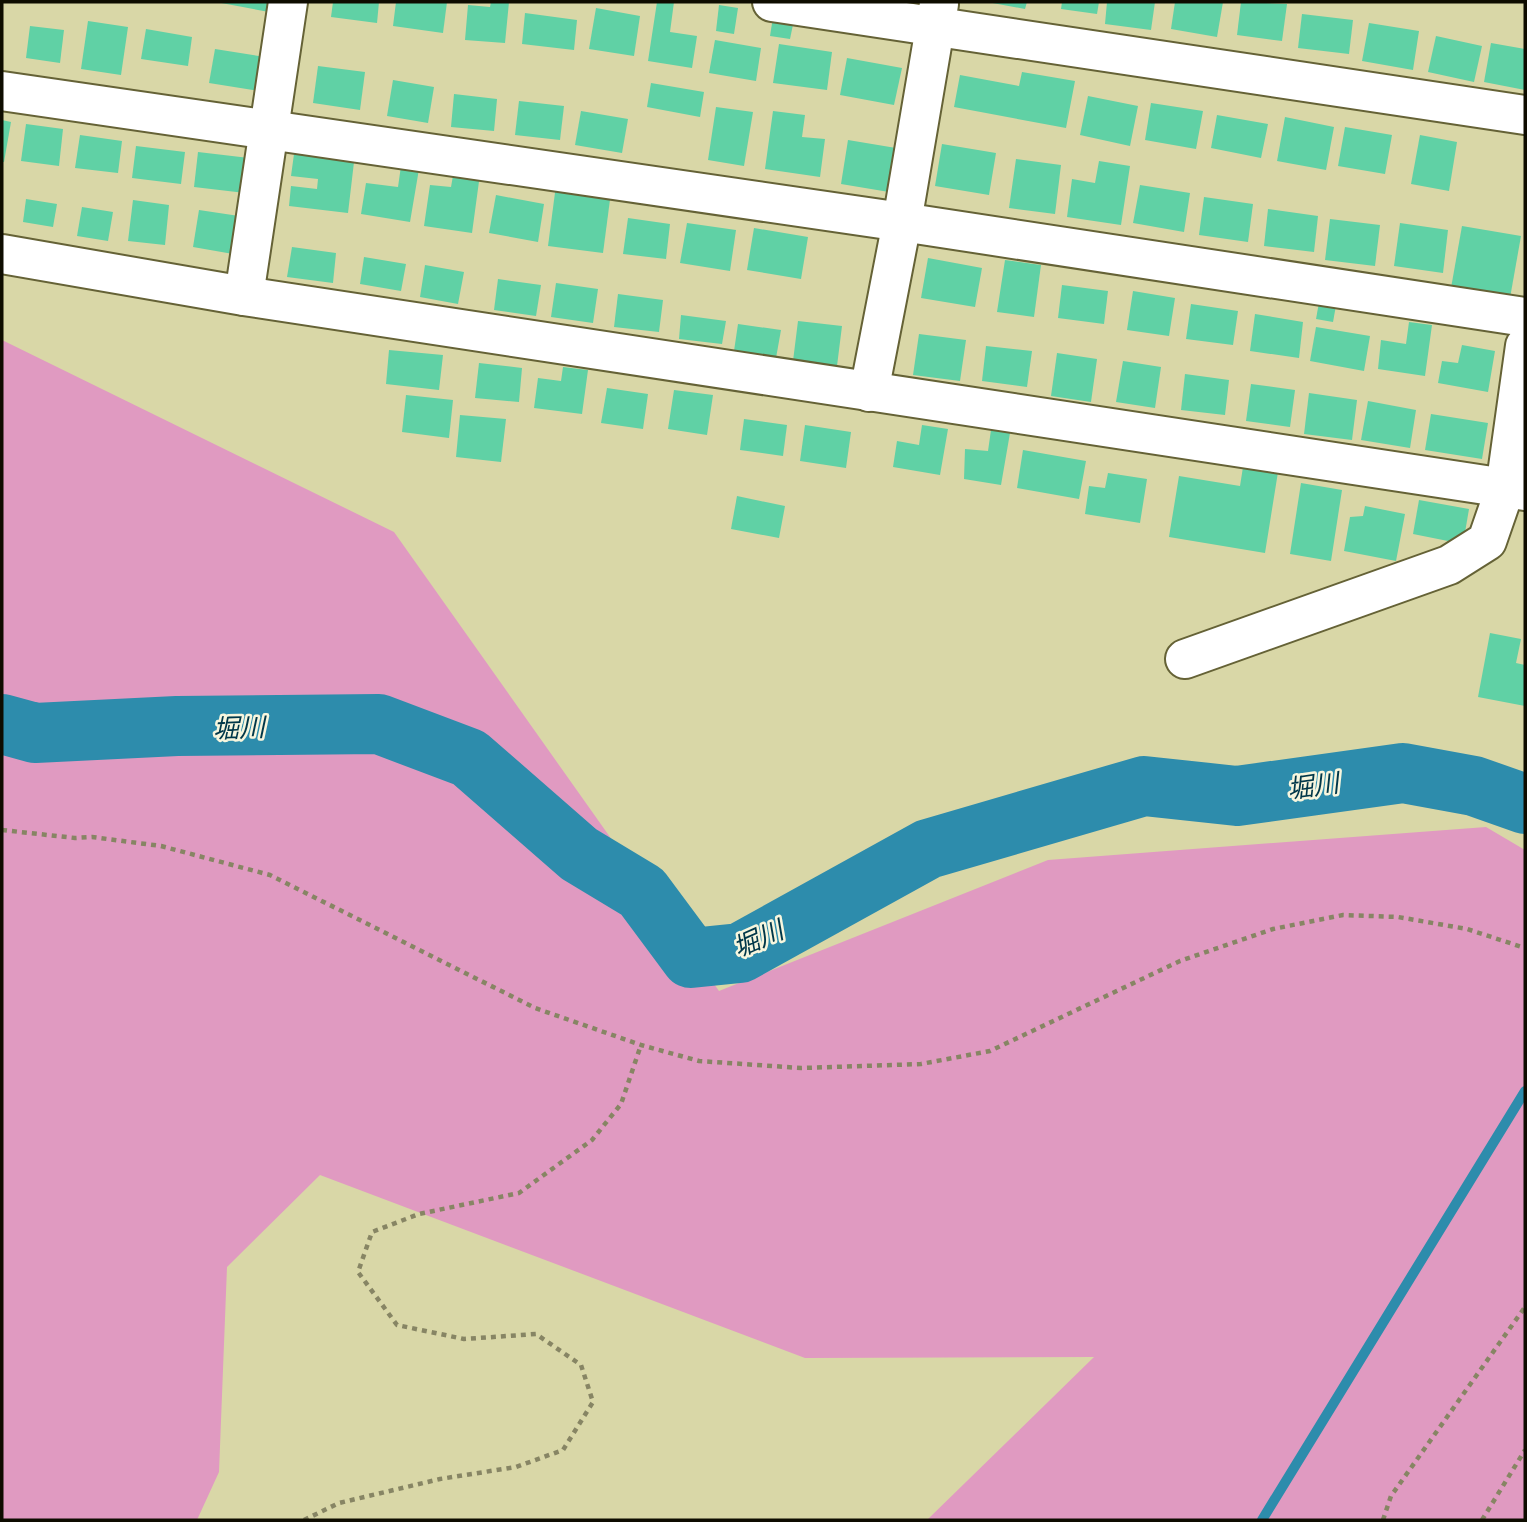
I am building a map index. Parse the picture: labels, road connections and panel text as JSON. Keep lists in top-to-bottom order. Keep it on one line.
{"water":["堀川"]}
